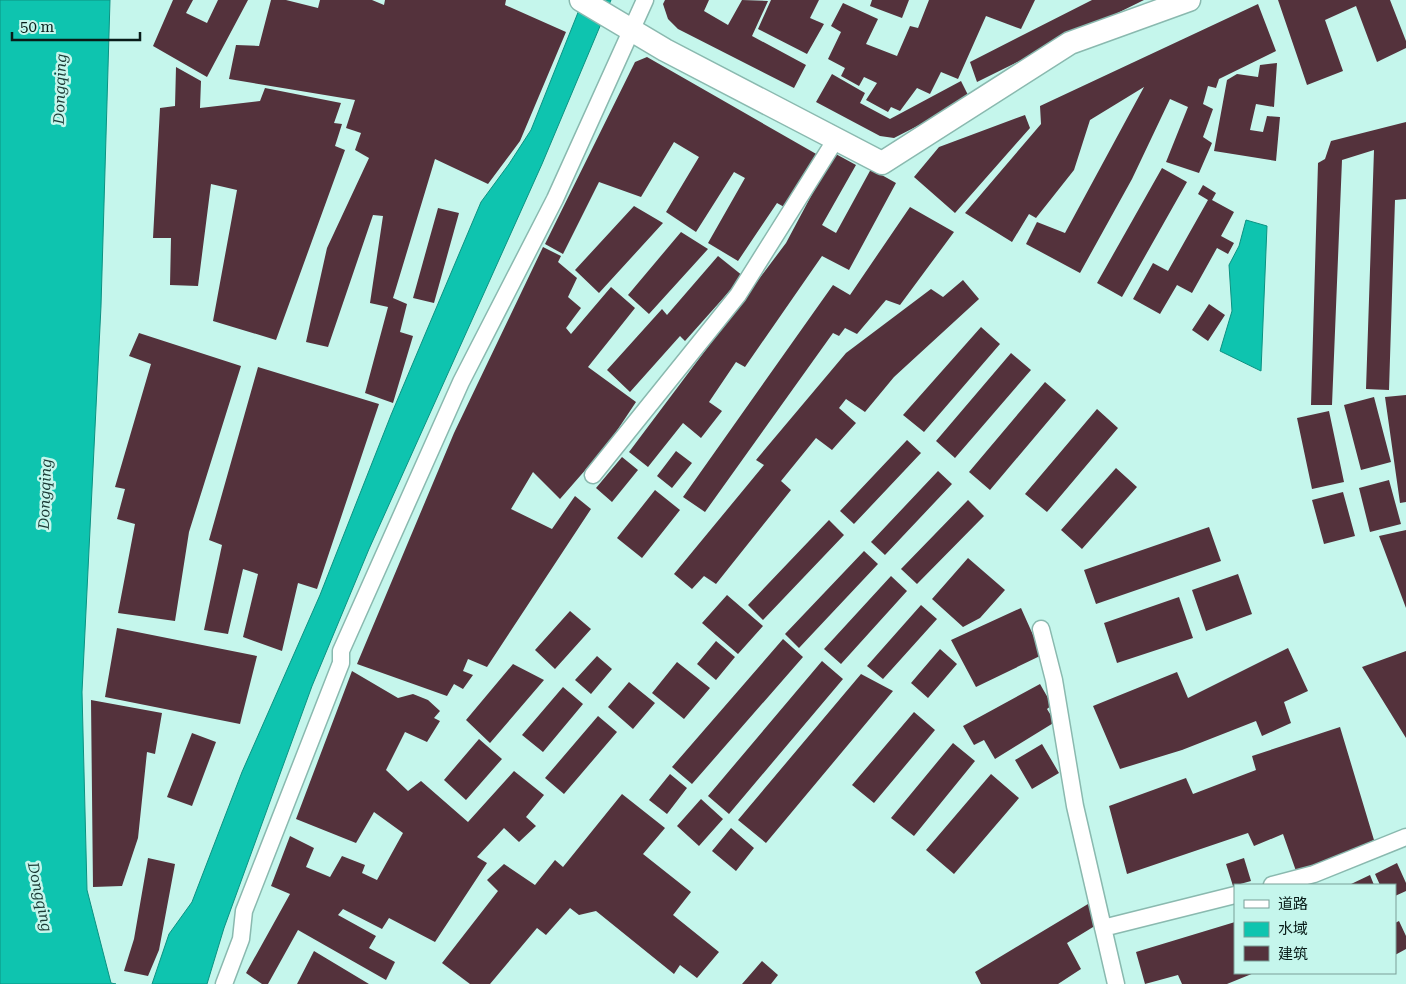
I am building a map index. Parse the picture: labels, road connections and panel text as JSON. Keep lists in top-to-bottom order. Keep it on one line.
{"water":["Dongqing"],"legend":["道路","水域","建筑"],"scale_bar":"50 m"}
